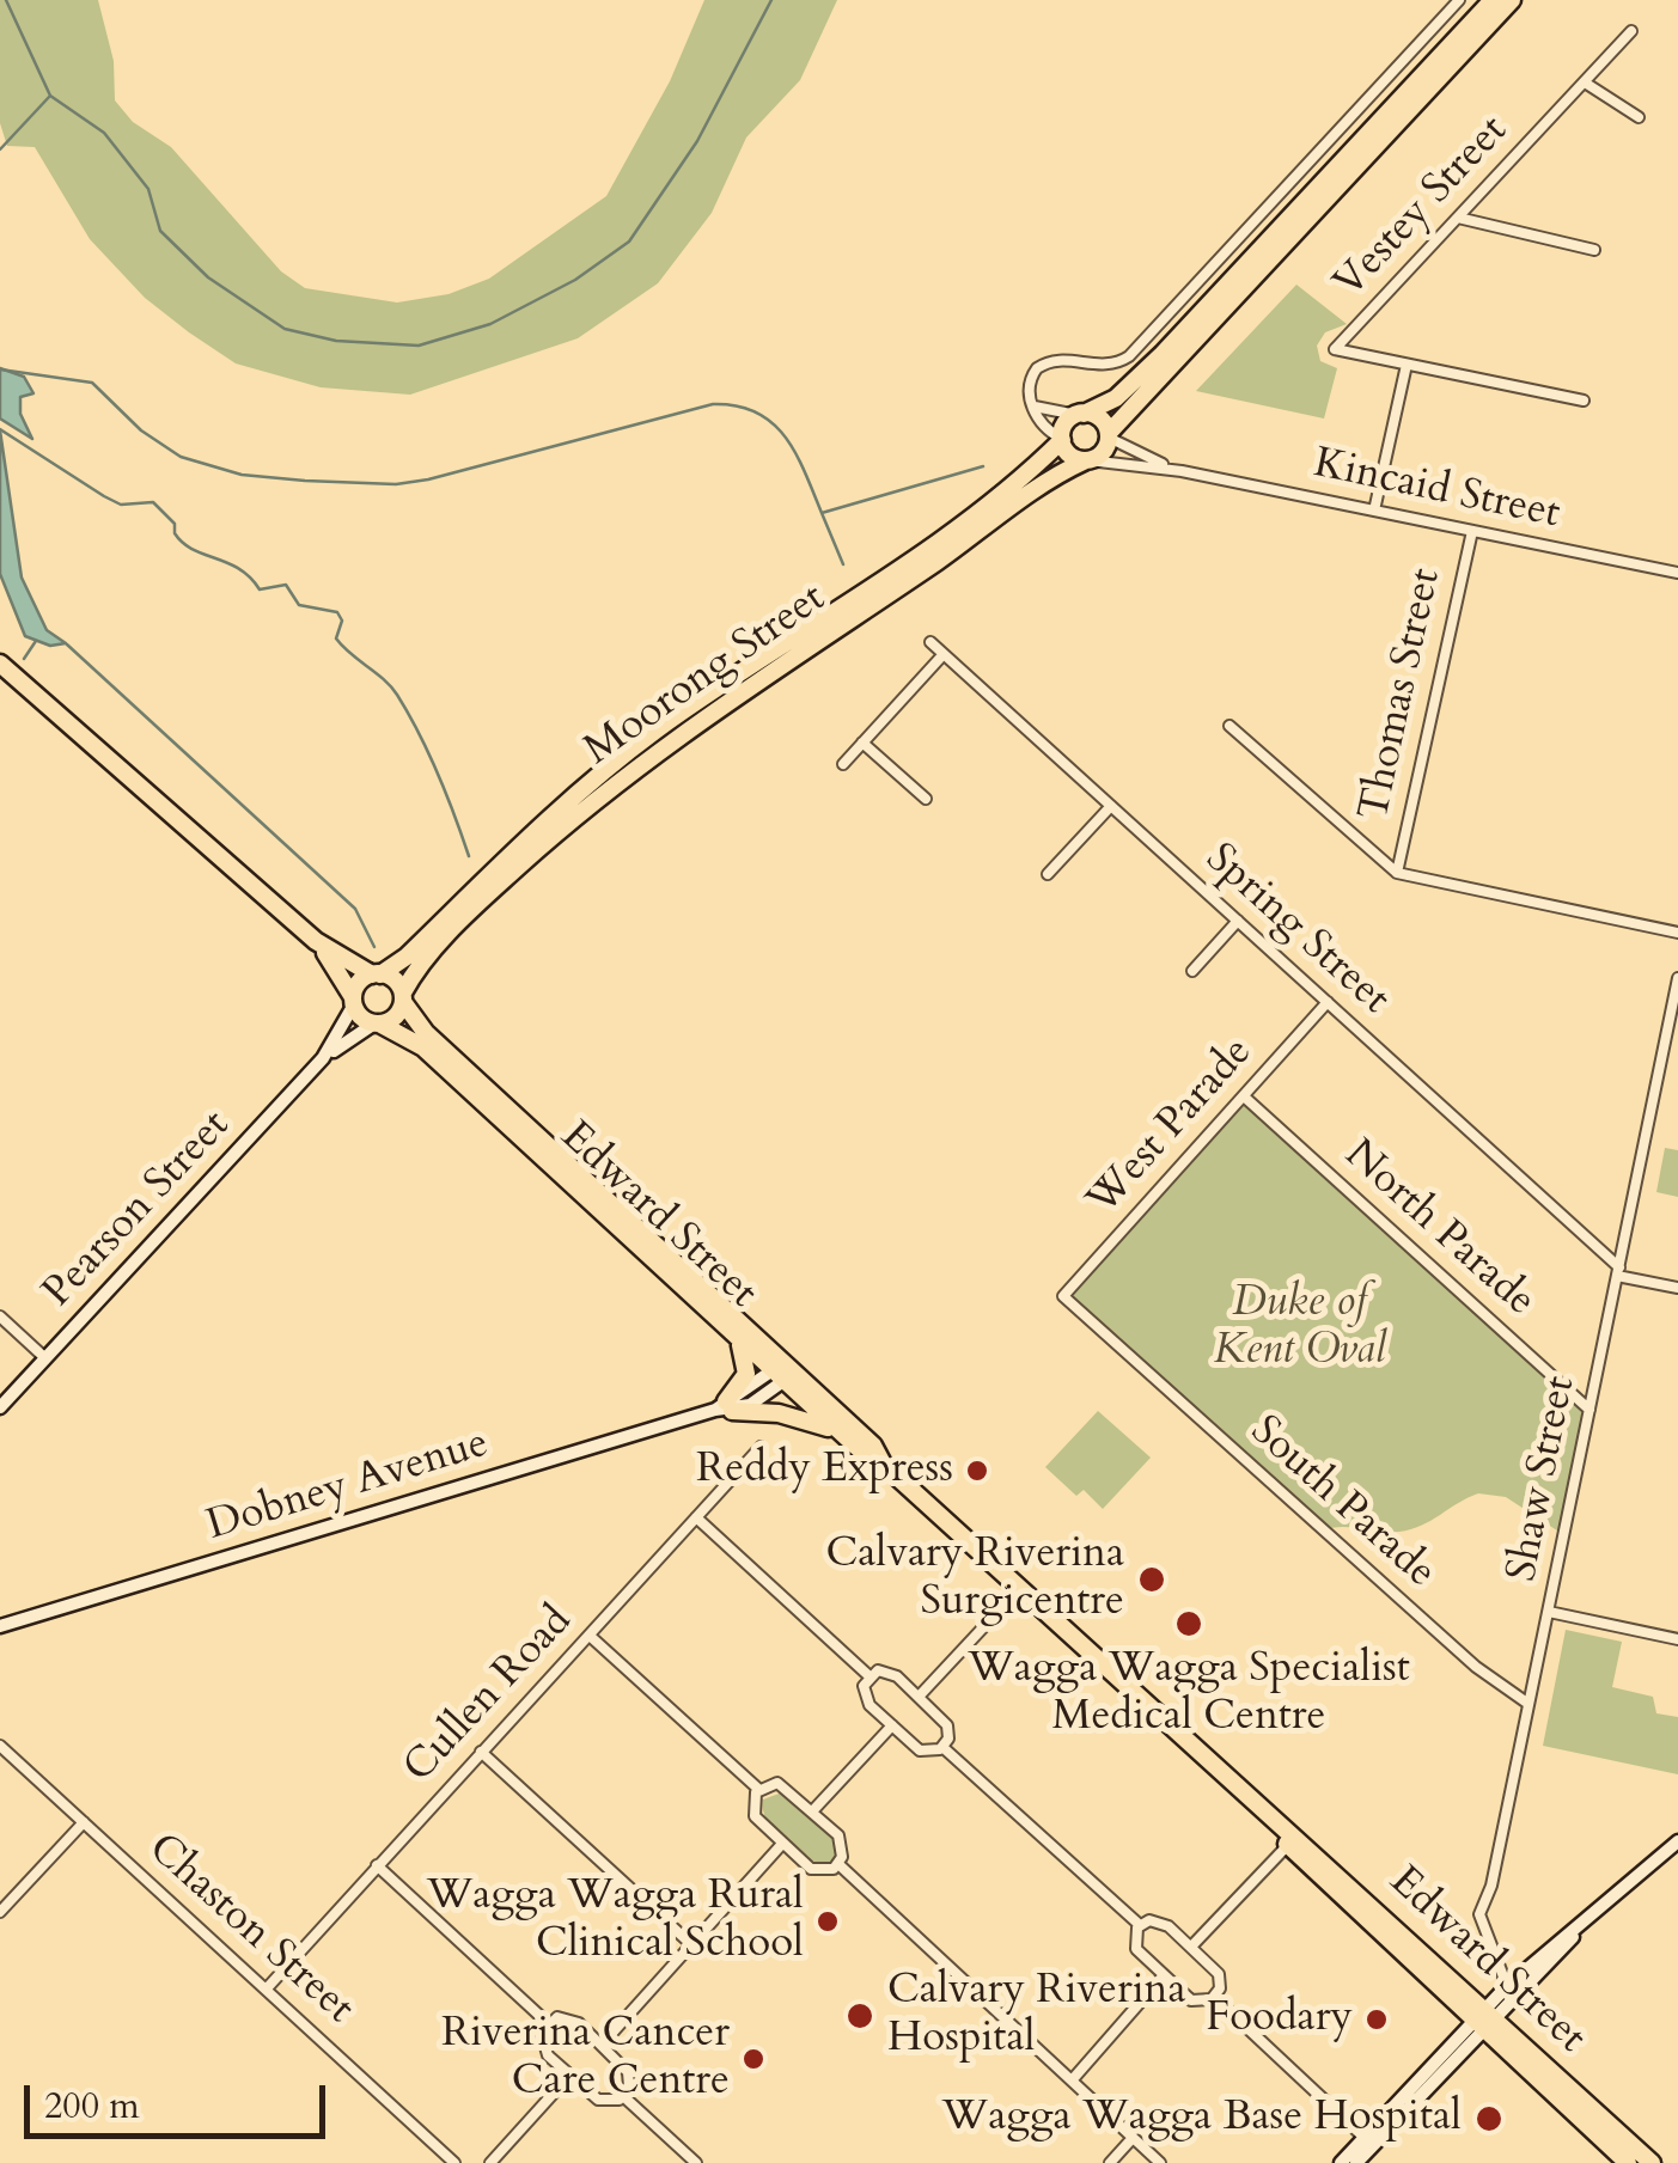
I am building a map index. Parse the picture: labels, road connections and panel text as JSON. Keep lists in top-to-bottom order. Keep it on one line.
{"streets":{"highway":["Moorong Street","Edward Street"],"main road":["Pearson Street","Dobney Avenue"],"street":["Vestey Street","Kincaid Street","Thomas Street","Spring Street","West Parade","North Parade","Shaw Street","South Parade","Cullen Road","Chaston Street"]},"crossings":[["Kincaid Street","Moorong Street"],["Kincaid Street","Thomas Street"],["Moorong Street","Pearson Street"],["Moorong Street","Edward Street"],["Spring Street","West Parade"],["Spring Street","Shaw Street"],["West Parade","North Parade"],["West Parade","South Parade"],["Pearson Street","Edward Street"],["Edward Street","Dobney Avenue"],["North Parade","Shaw Street"],["Shaw Street","South Parade"],["Cullen Road","Chaston Street"]],"parks":["Duke of Kent Oval"],"places":["Reddy Express","Calvary Riverina Surgicentre","Wagga Wagga Specialist Medical Centre","Wagga Wagga Rural Clinical School","Calvary Riverina Hospital","Foodary","Riverina Cancer Care Centre","Wagga Wagga Base Hospital"],"scale_bar":"200 m"}
